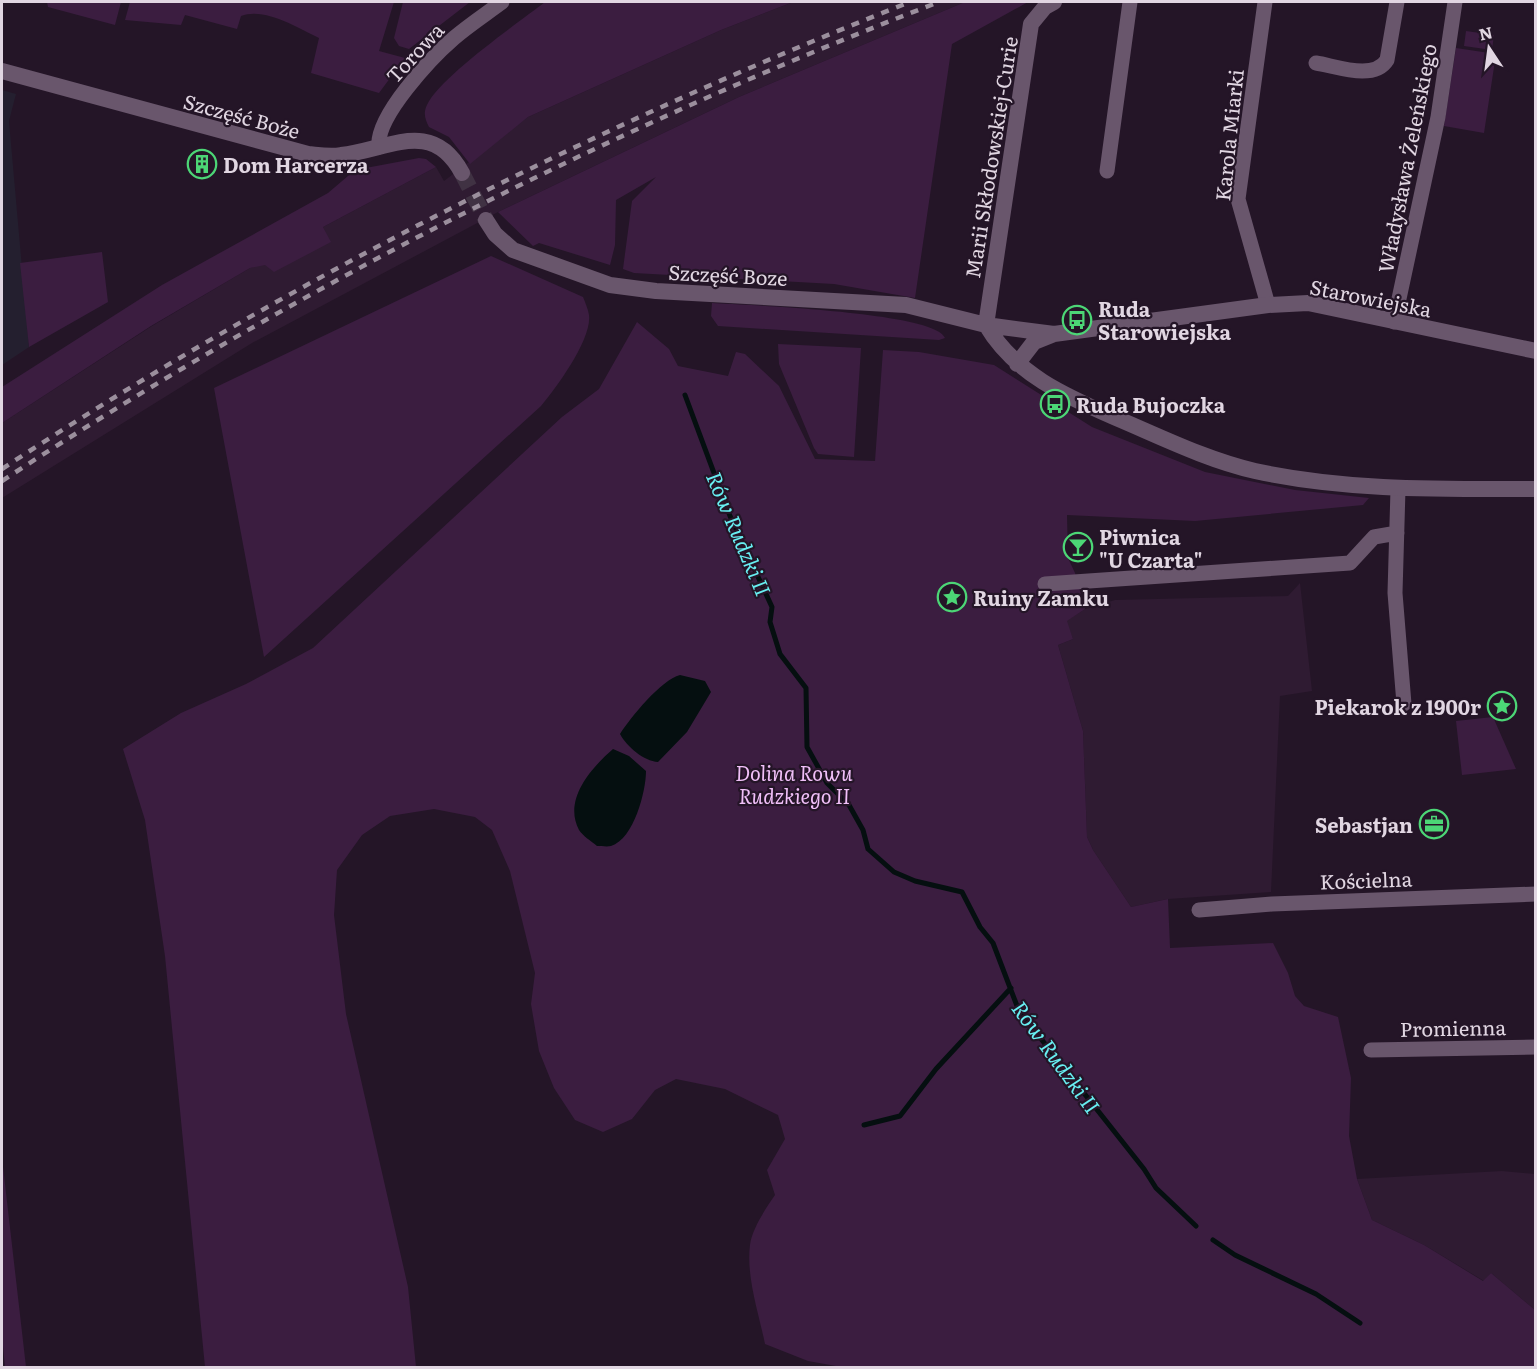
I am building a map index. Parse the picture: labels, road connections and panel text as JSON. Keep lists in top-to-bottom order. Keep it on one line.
{"streets":{"street":["Torowa","Szczęść Boże","Karola Miarki","Marii Skłodowskiej-Curie","Władysława Żeleńskiego","Szczęść Boze","Starowiejska","Kościelna","Promienna"]},"crossings":[["Torowa","Szczęść Boże"],["Karola Miarki","Starowiejska"],["Marii Skłodowskiej-Curie","Szczęść Boze"],["Marii Skłodowskiej-Curie","Starowiejska"],["Władysława Żeleńskiego","Starowiejska"],["Szczęść Boze","Starowiejska"]],"water":["Rów Rudzki II"],"parks":["Dolina Rowu Rudzkiego II"],"places":{"building":["Dom Harcerza"],"bus stop":["Ruda Starowiejska","Ruda Bujoczka"],"bar":["Piwnica \"U Czarta\""],"place":["Ruiny Zamku","Piekarok z 1900r"],"office":["Sebastjan"]},"north":"top"}
